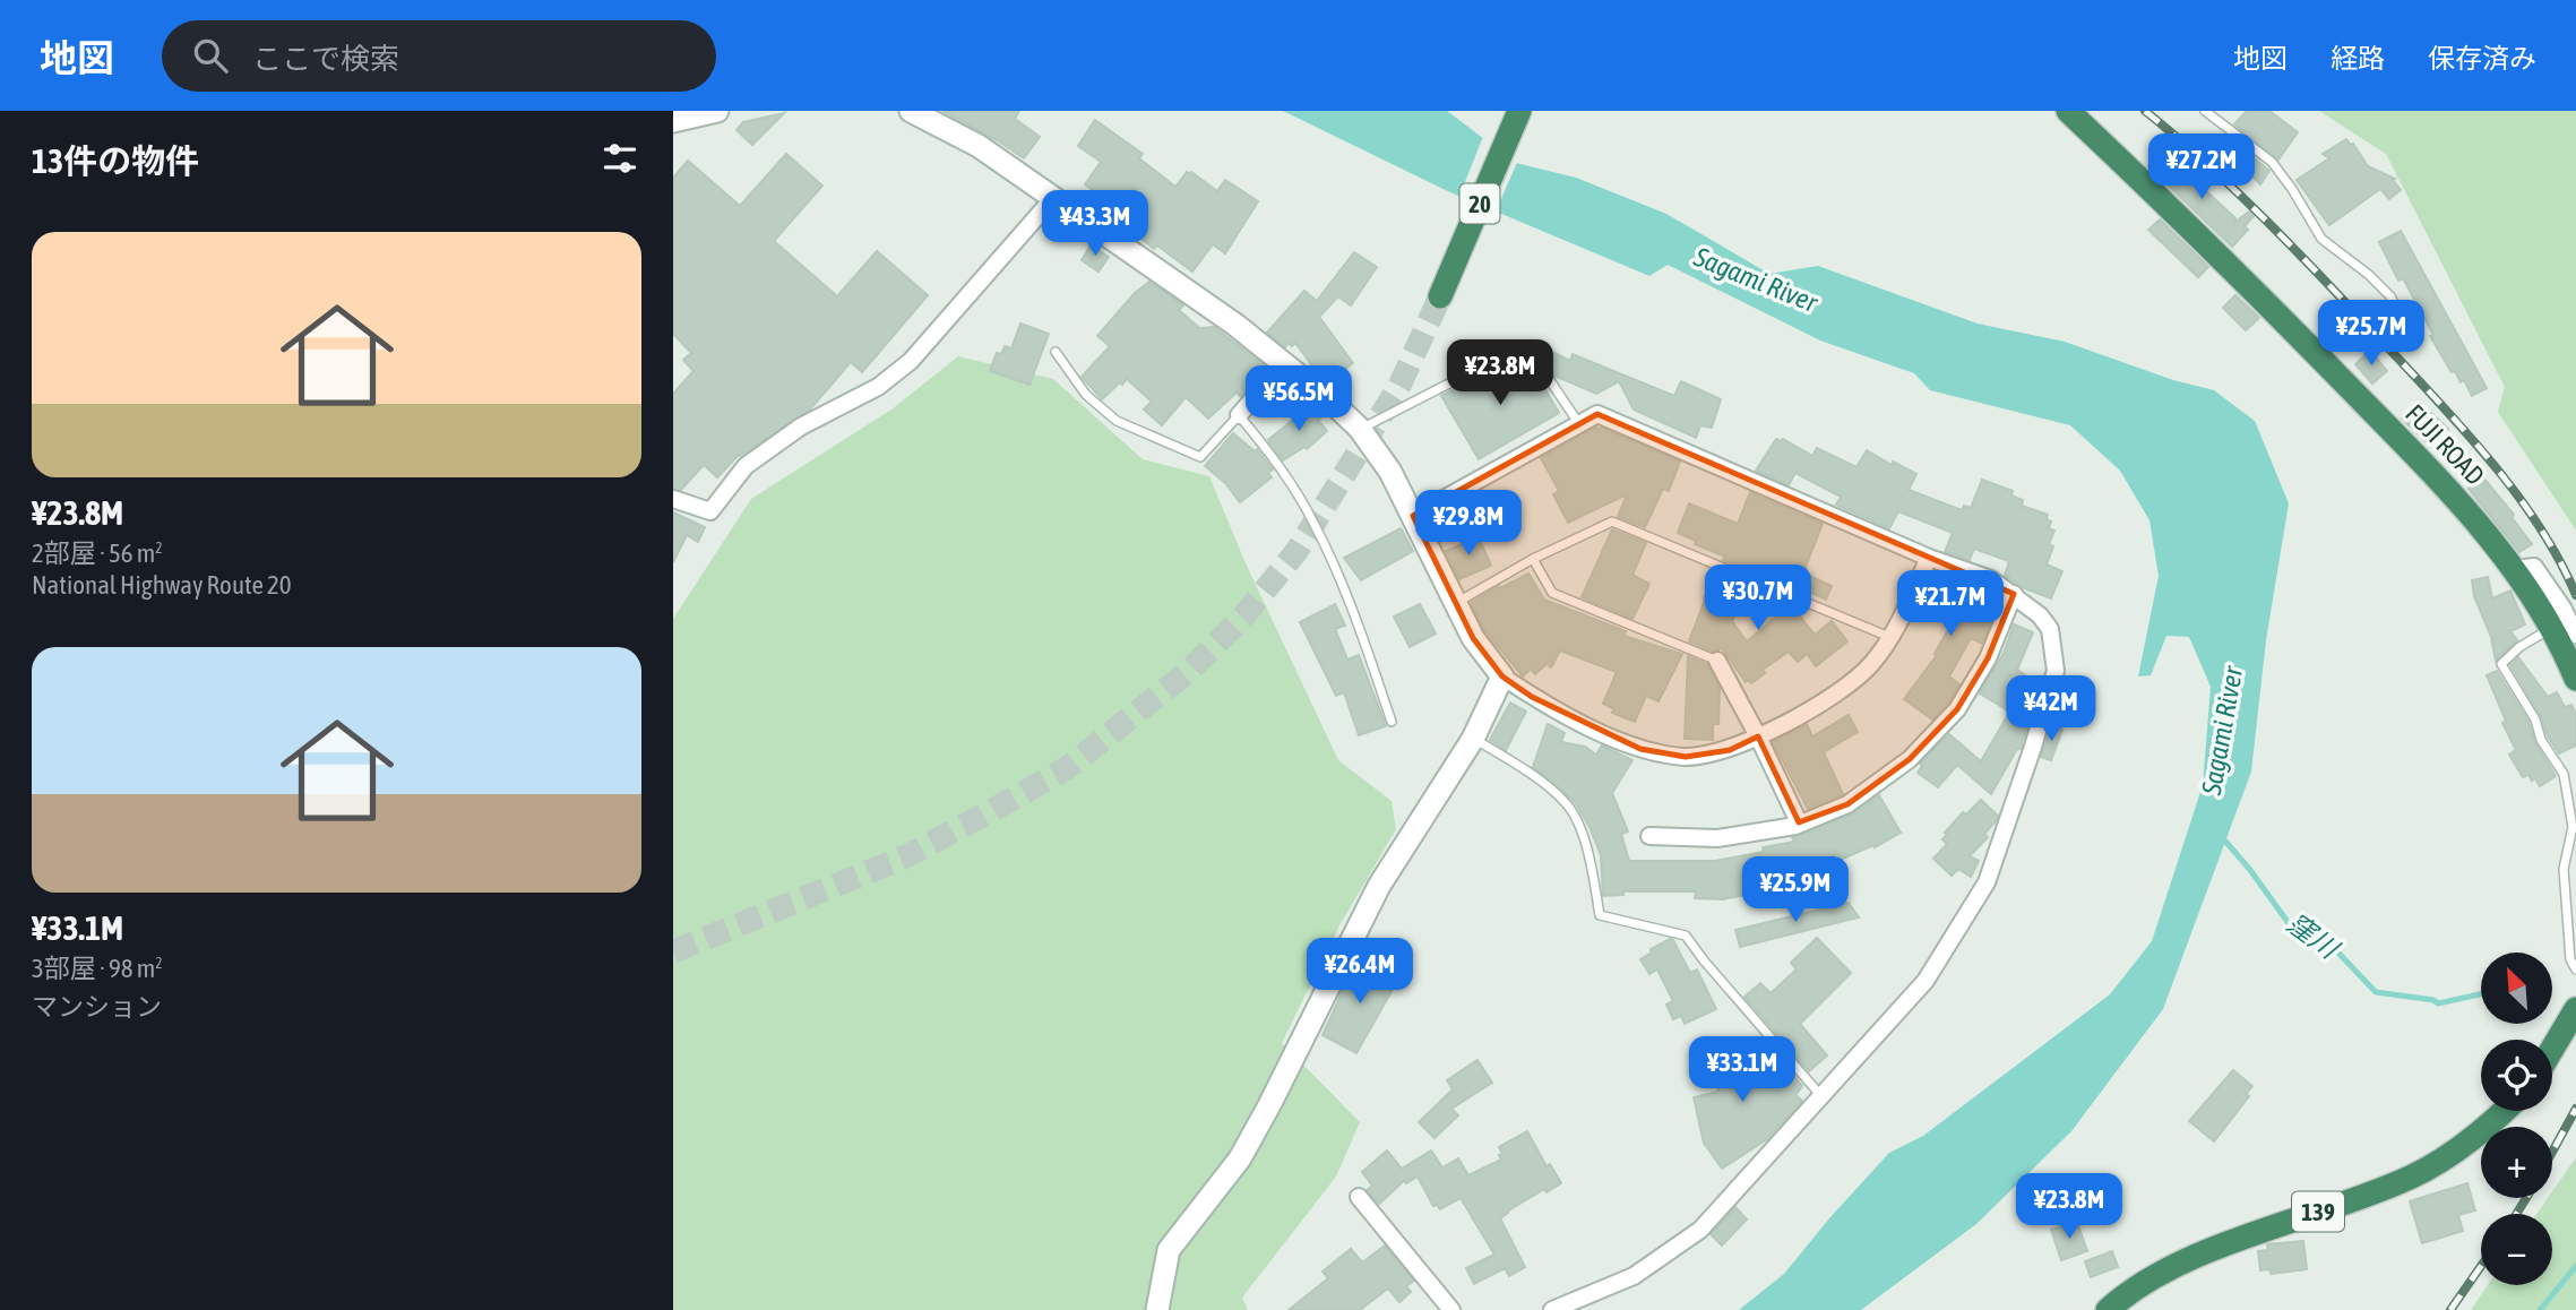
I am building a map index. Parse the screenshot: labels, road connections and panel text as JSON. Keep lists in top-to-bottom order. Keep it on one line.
{"streets":{"highway":["20","FUJI ROAD","139"]},"water":["Sagami River","窪川"],"north":"top left","page":{"header":"地図","search":"ここで検索","nav":["地図","経路","保存済み"],"heading":"13件の物件","price":["¥27.2M","¥43.3M","¥25.7M","¥23.8M","¥56.5M","¥29.8M","¥30.7M","¥21.7M","¥42M","¥25.9M","¥26.4M","¥33.1M","¥23.8M"],"list":[{"name":"¥23.8M","note":"2部屋 · 56 m² · National Highway Route 20"},{"name":"¥33.1M","note":"3部屋 · 98 m² · マンション"}],"map_buttons":["+","−"]}}
